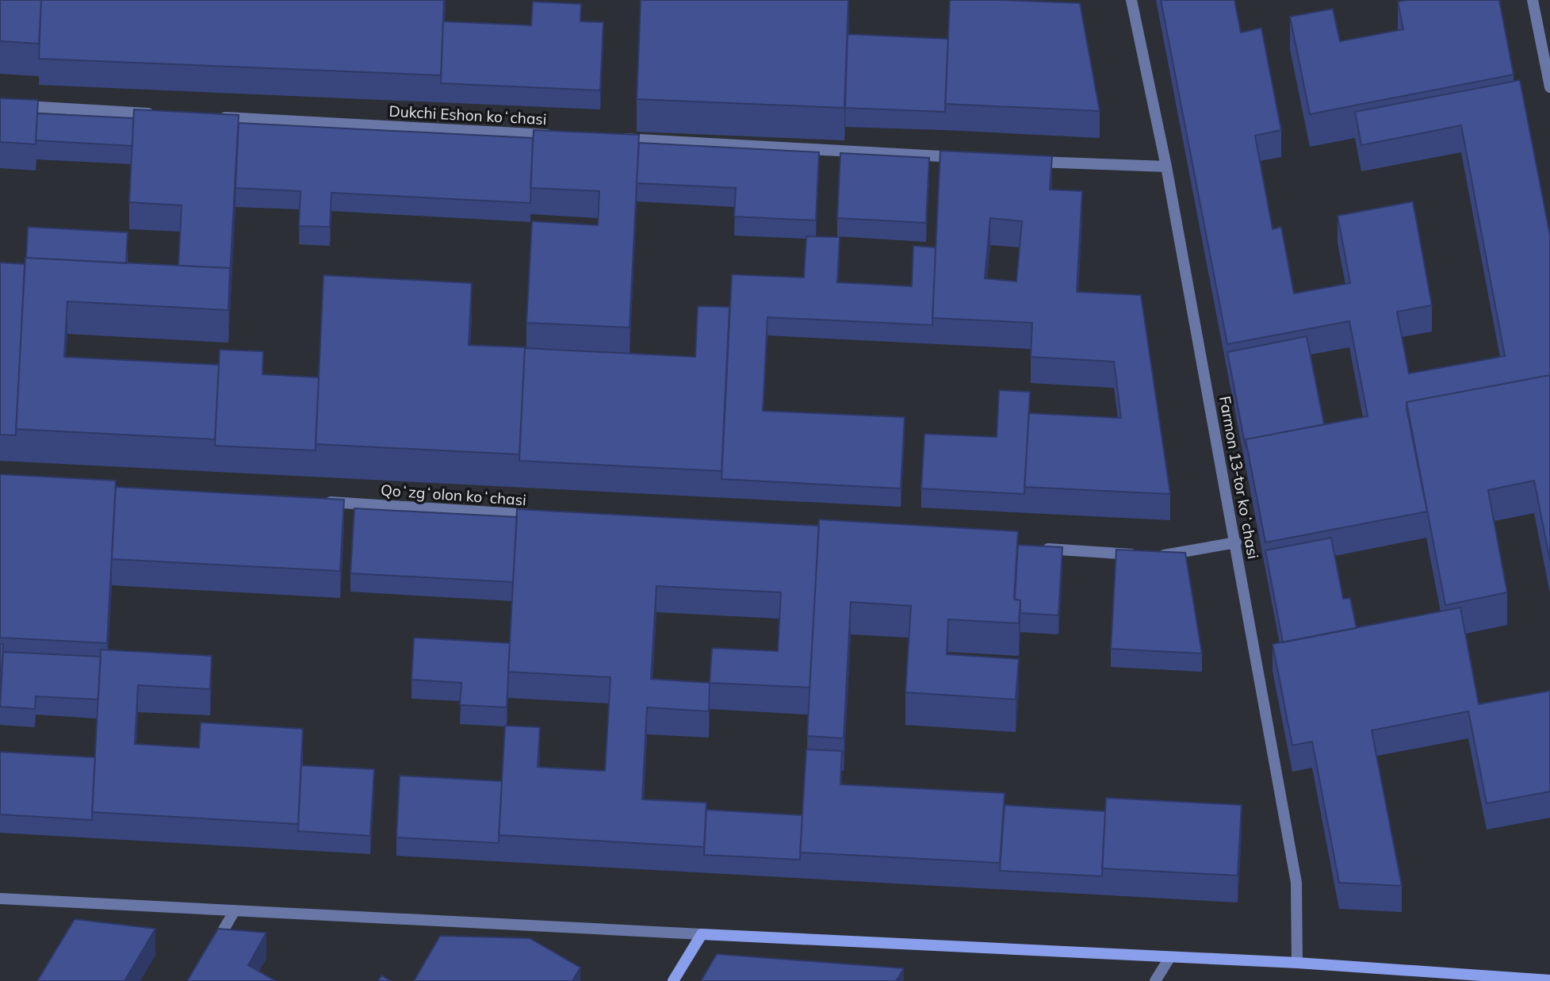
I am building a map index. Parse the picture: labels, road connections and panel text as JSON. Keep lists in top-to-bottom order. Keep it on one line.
{"streets":{"street":["Dukchi Eshon koʻchasi","Farmon 13-tor koʻchasi","Qoʻzgʻolon koʻchasi"]}}
